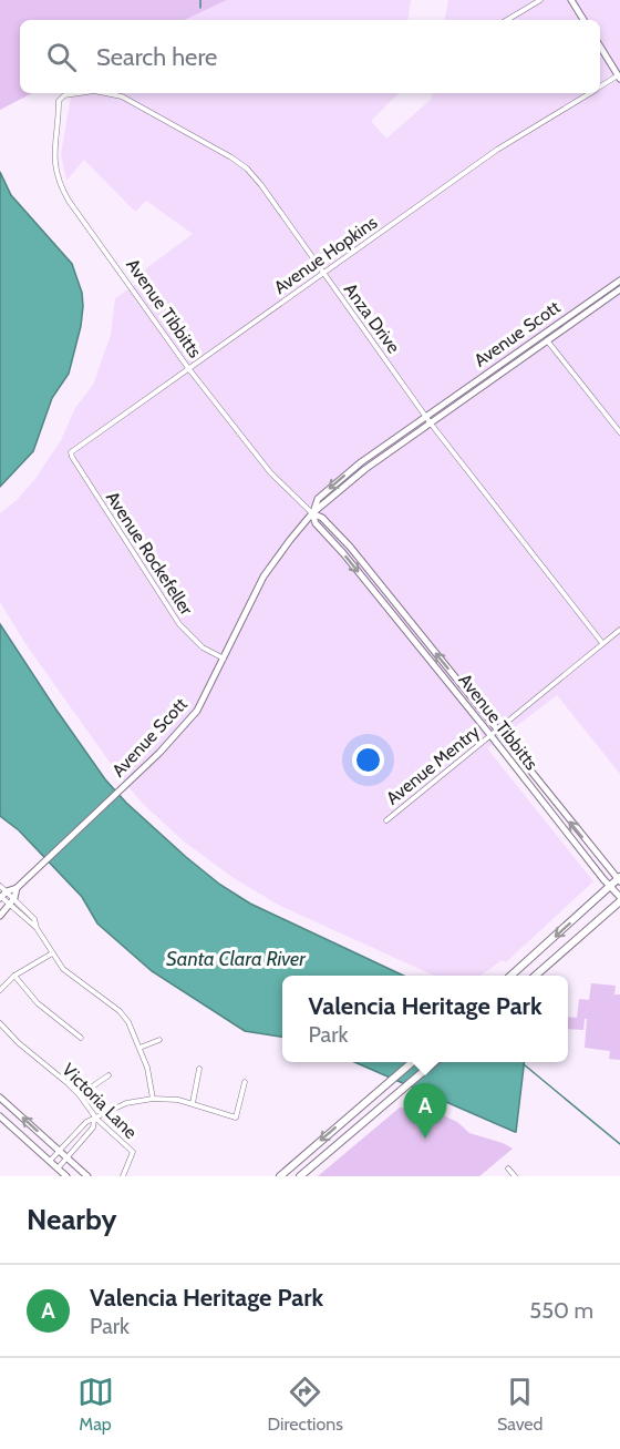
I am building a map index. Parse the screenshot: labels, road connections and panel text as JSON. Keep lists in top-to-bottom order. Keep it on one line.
{"streets":{"main road":["Avenue Tibbitts","Avenue Scott"],"street":["Avenue Hopkins","Anza Drive","Avenue Rockefeller","Avenue Mentry","Victoria Lane"]},"crossings":[["Avenue Hopkins","Avenue Tibbitts"],["Avenue Hopkins","Anza Drive"],["Avenue Hopkins","Avenue Rockefeller"],["Avenue Tibbitts","Anza Drive"],["Avenue Tibbitts","Avenue Scott"],["Avenue Tibbitts","Avenue Mentry"],["Anza Drive","Avenue Scott"],["Anza Drive","Avenue Mentry"],["Avenue Scott","Avenue Rockefeller"]],"water":["Santa Clara River"],"page":{"search":"Search here","popup":["Valencia Heritage Park","Park"],"pins":"A","heading":"Nearby","list":[{"mark":"A","name":"Valencia Heritage Park","note":"Park","value":"550 m"}],"nav":["Map","Directions","Saved"]}}
